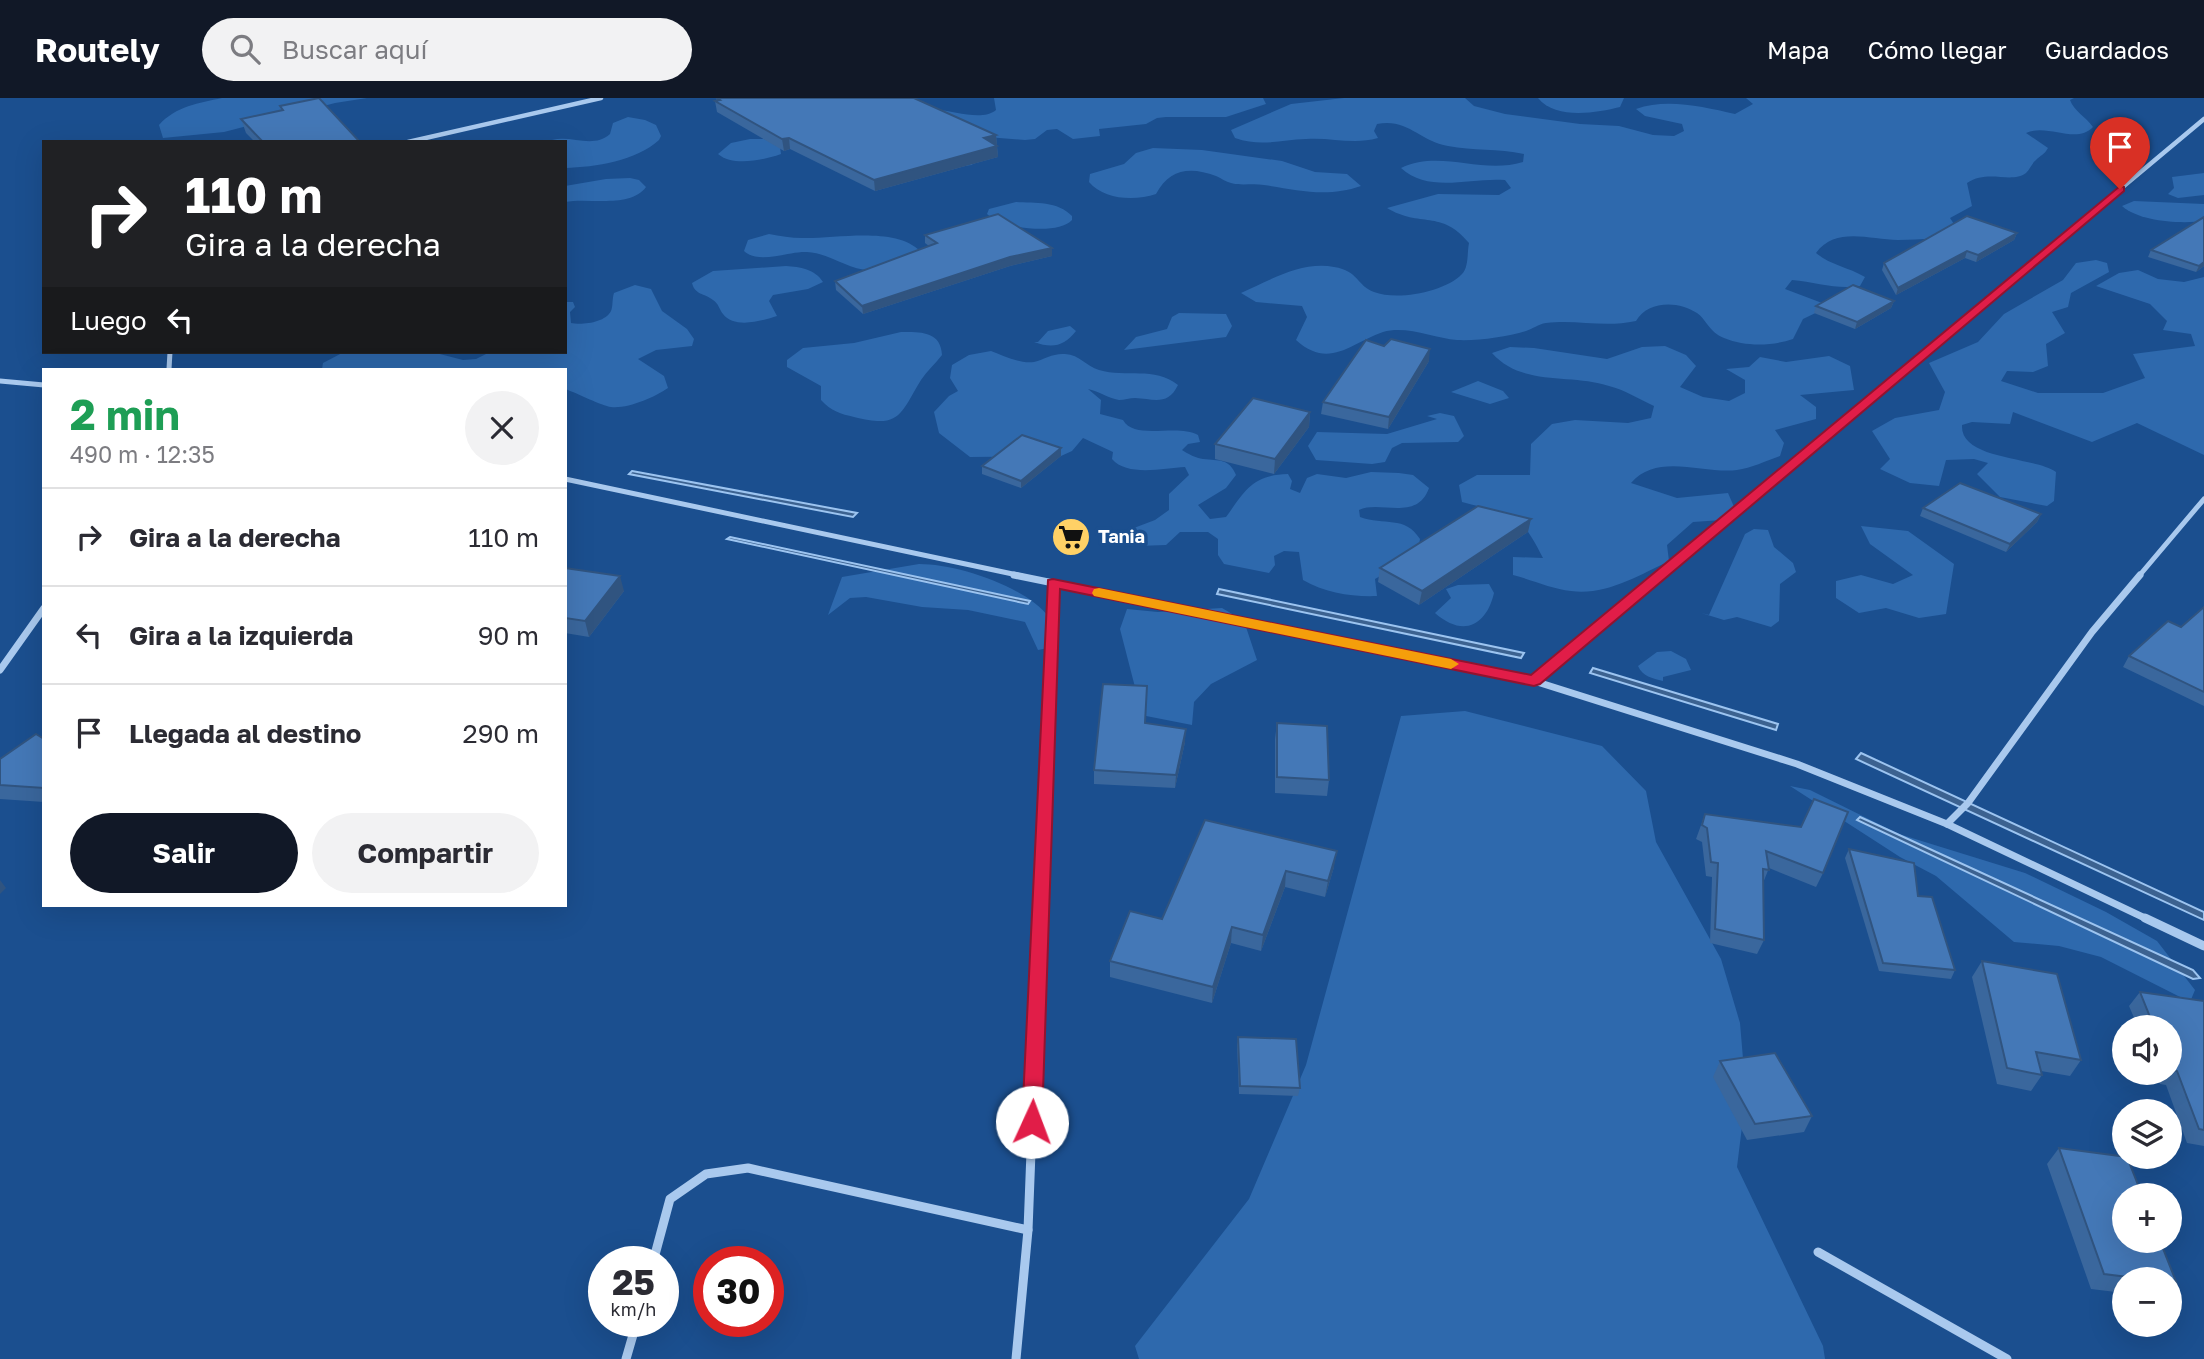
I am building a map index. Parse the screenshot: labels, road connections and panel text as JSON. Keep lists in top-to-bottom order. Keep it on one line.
{"places":{"supermarket":["Tania"]},"page":{"header":"Routely","search":"Buscar aquí","nav":["Mapa","Cómo llegar","Guardados"],"turn":["110 m","Gira a la derecha"],"then":"Luego","heading":["2 min","490 m · 12:35"],"list":[{"name":"Gira a la derecha","value":"110 m"},{"name":"Gira a la izquierda","value":"90 m"},{"name":"Llegada al destino","value":"290 m"}],"buttons":["Salir","Compartir"],"map_buttons":["+","−"],"speed":"25 km/h","limit":"30"}}
